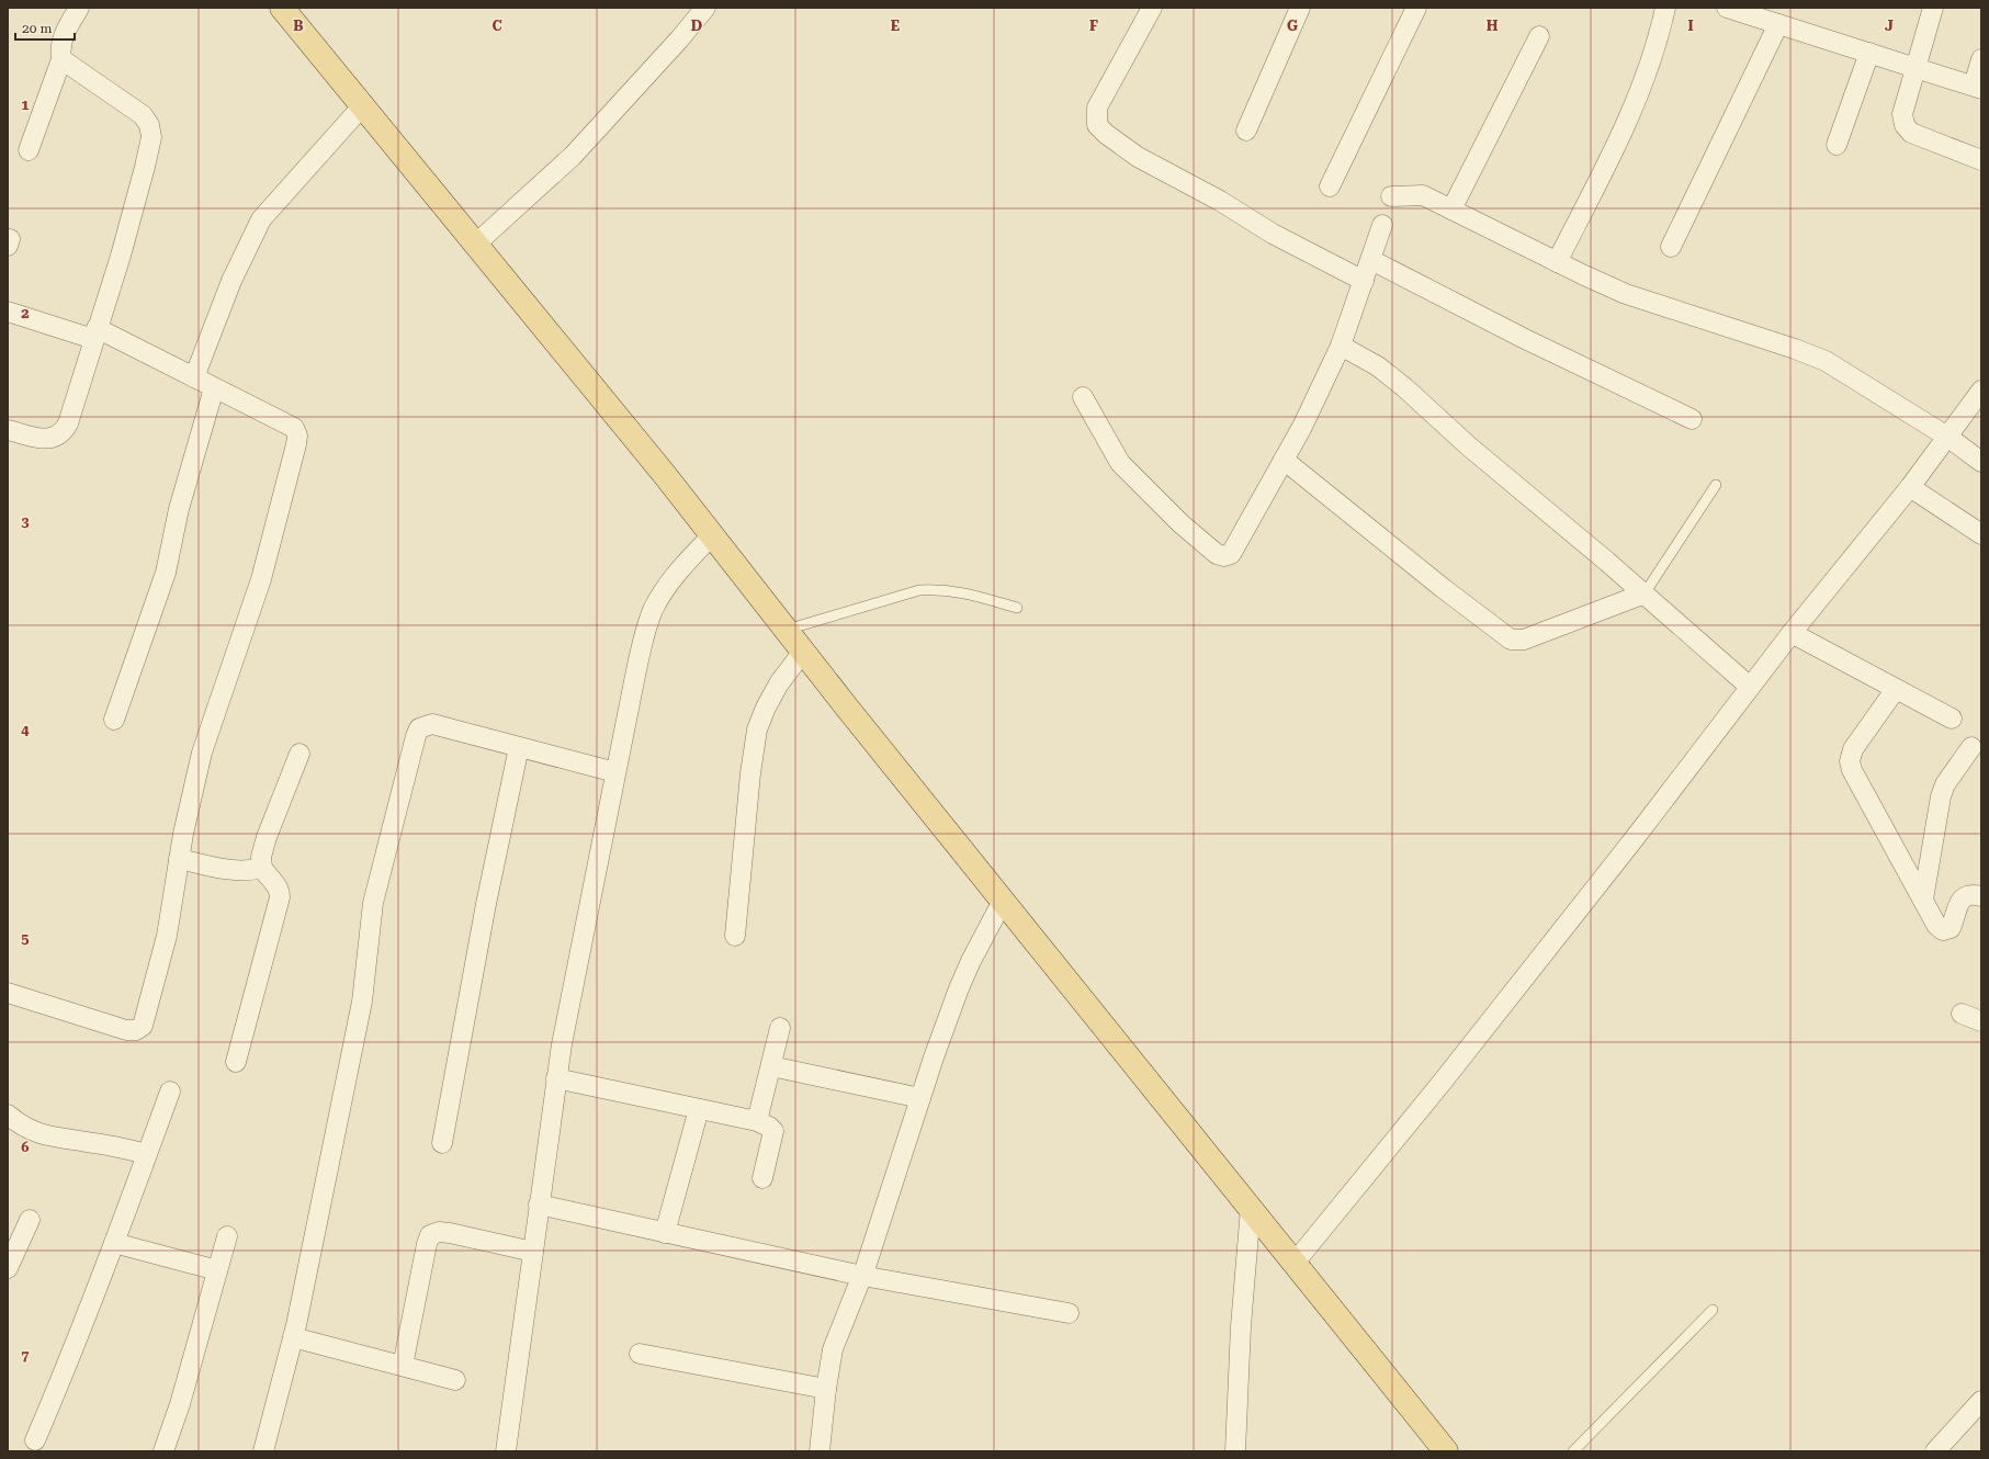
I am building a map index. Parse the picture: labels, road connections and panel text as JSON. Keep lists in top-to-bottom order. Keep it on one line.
{"scale_bar":"20 m","grid":{"columns":["B","C","D","E","F","G","H","I","J"],"rows":["1","2","3","4","5","6","7"]}}
